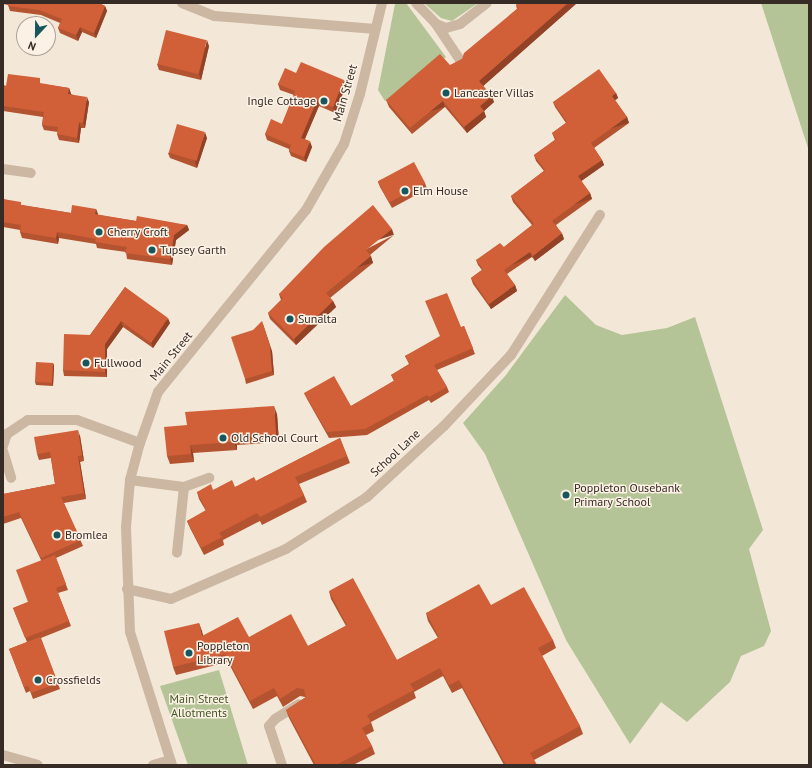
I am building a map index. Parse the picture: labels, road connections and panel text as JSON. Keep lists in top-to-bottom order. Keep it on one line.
{"streets":{"street":["Main Street","School Lane"]},"crossings":[["Main Street","School Lane"]],"parks":["Main Street Allotments"],"places":["Lancaster Villas","Ingle Cottage","Elm House","Cherry Croft","Tupsey Garth","Sunalta","Fullwood","Old School Court","Poppleton Ousebank Primary School","Bromlea","Poppleton Library","Crossfields"],"north":"bottom"}
